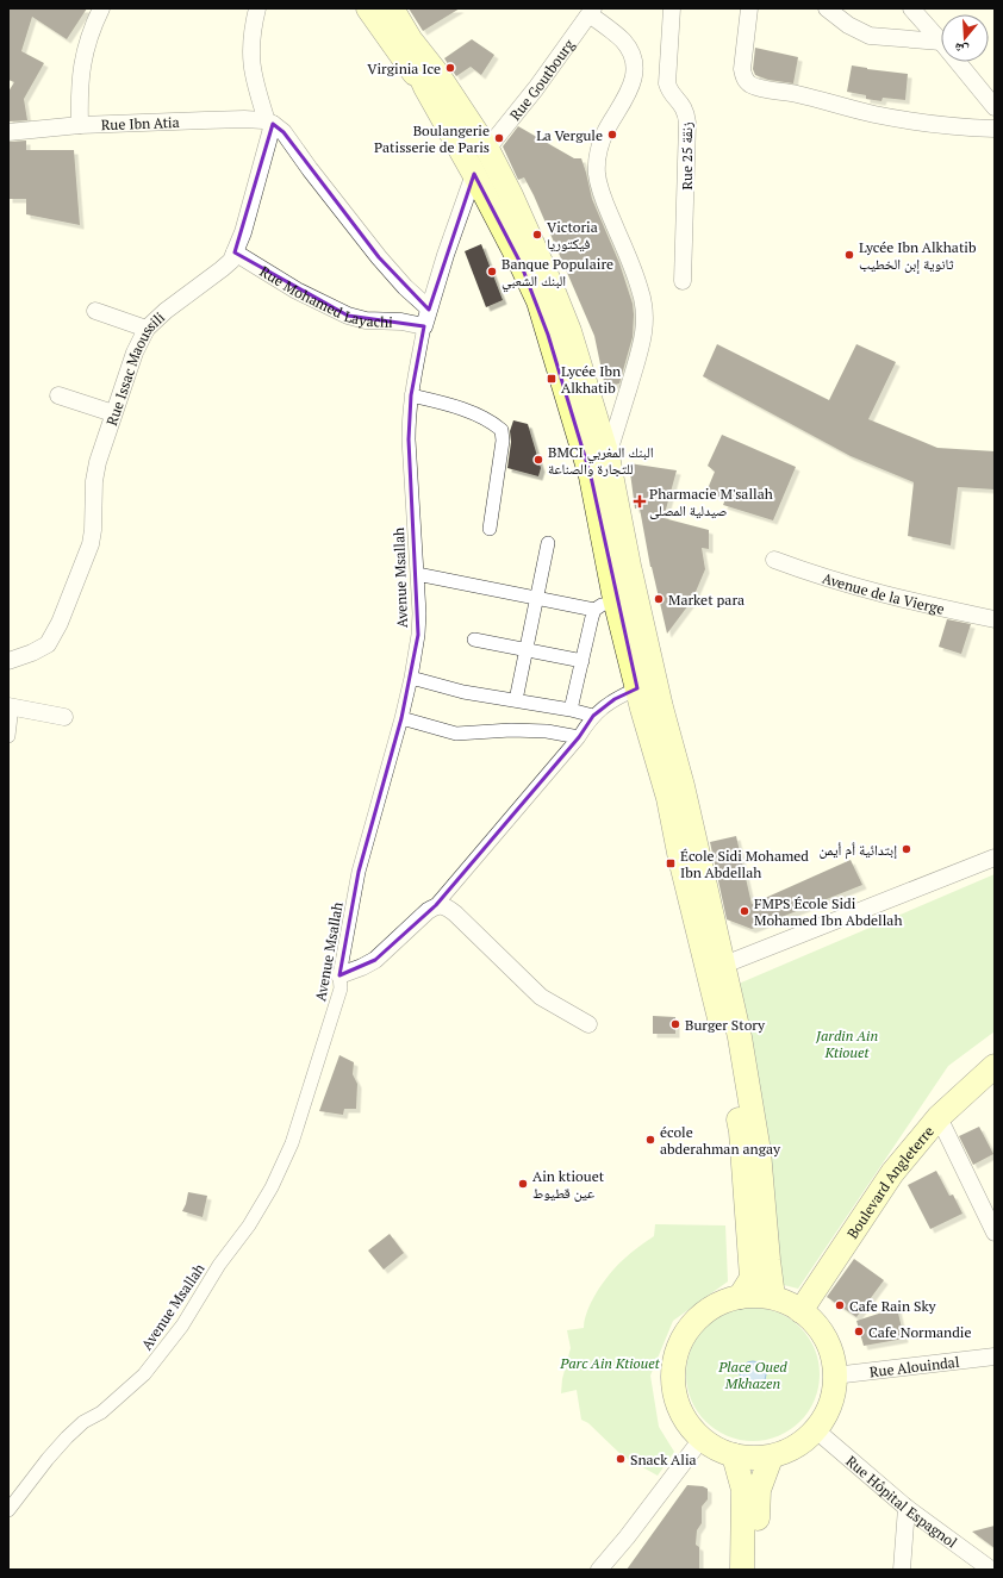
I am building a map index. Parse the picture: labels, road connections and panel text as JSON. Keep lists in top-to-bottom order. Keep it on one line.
{"streets":{"main road":["Boulevard Angleterre"],"street":["Rue Goutbourg","Rue Ibn Atia","Rue 25 زنقة","Rue Mohamed Layachi","Rue Issac Maoussili","Avenue Msallah","Avenue de la Vierge","Rue Alouindal","Rue Hôpital Espagnol"]},"crossings":[["Rue Ibn Atia","Rue Issac Maoussili"],["Rue Mohamed Layachi","Rue Issac Maoussili"],["Rue Mohamed Layachi","Avenue Msallah"],["Boulevard Angleterre","Rue Alouindal"],["Boulevard Angleterre","Rue Hôpital Espagnol"],["Rue Alouindal","Rue Hôpital Espagnol"]],"parks":["Jardin Ain Ktiouet","Parc Ain Ktiouet","Place Oued Mkhazen"],"places":{"other":["Virginia Ice","La Vergule","Boulangerie Patisserie de Paris","Victoria فيكتوريا","Lycée Ibn Alkhatib ثانوية إبن الخطيب","Banque Populaire البنك الشعبي","BMCI البنك المغربي للتجارة والصناعة","Market para","إبتدائية أم أيمن","FMPS École Sidi Mohamed Ibn Abdellah","Burger Story","école abderahman angay","Ain ktiouet عين قطيوط","Cafe Rain Sky","Cafe Normandie","Snack Alia"],"transit":["Lycée Ibn Alkhatib","École Sidi Mohamed Ibn Abdellah"],"health":["Pharmacie M'sallah صيدلية المصلى"]},"north":"bottom"}
